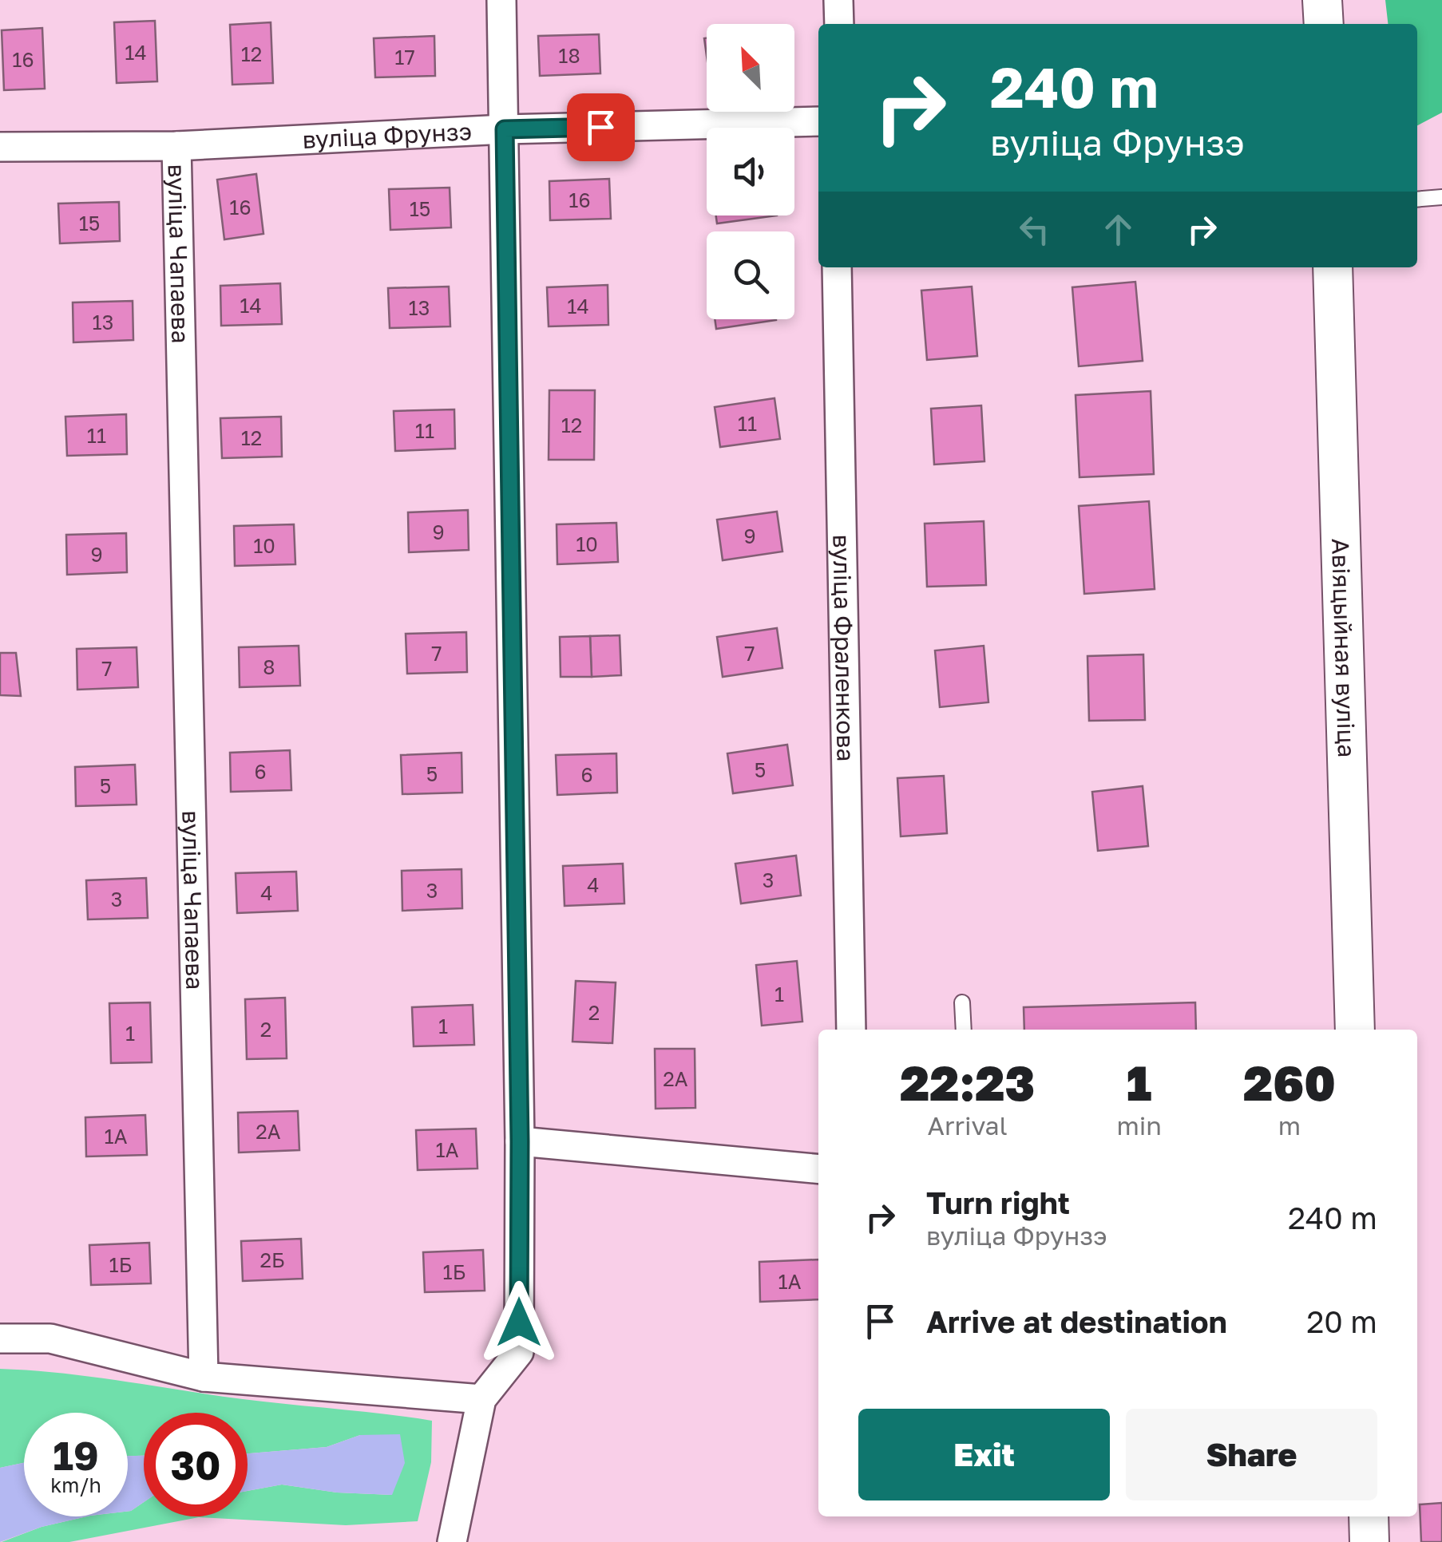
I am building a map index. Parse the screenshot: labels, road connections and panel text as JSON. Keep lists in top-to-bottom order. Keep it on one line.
{"streets":{"street":["вуліца Фрунзэ","вуліца Чапаева","вуліца Фраленкова","Авіяцыйная вуліца"]},"crossings":[["вуліца Фрунзэ","вуліца Чапаева"]],"house_numbers":["14","12","18","17","16","16","16","15","15","14","14","13","13","11","12","11","11","12","9","9","10","10","9","7","7","8","7","5","6","5","6","5","3","4","3","4","3","1","2","1","2","1","2А","2А","1А","1А","2Б","1Б","1Б","1А"],"north":"top left","page":{"turn":["240 m","вуліца Фрунзэ"],"eta":["22:23","Arrival","1","min","260","m"],"list":[{"name":"Turn right","note":"вуліца Фрунзэ","value":"240 m"},{"name":"Arrive at destination","value":"20 m"}],"buttons":["Exit","Share"],"speed":"19 km/h","limit":"30"}}
